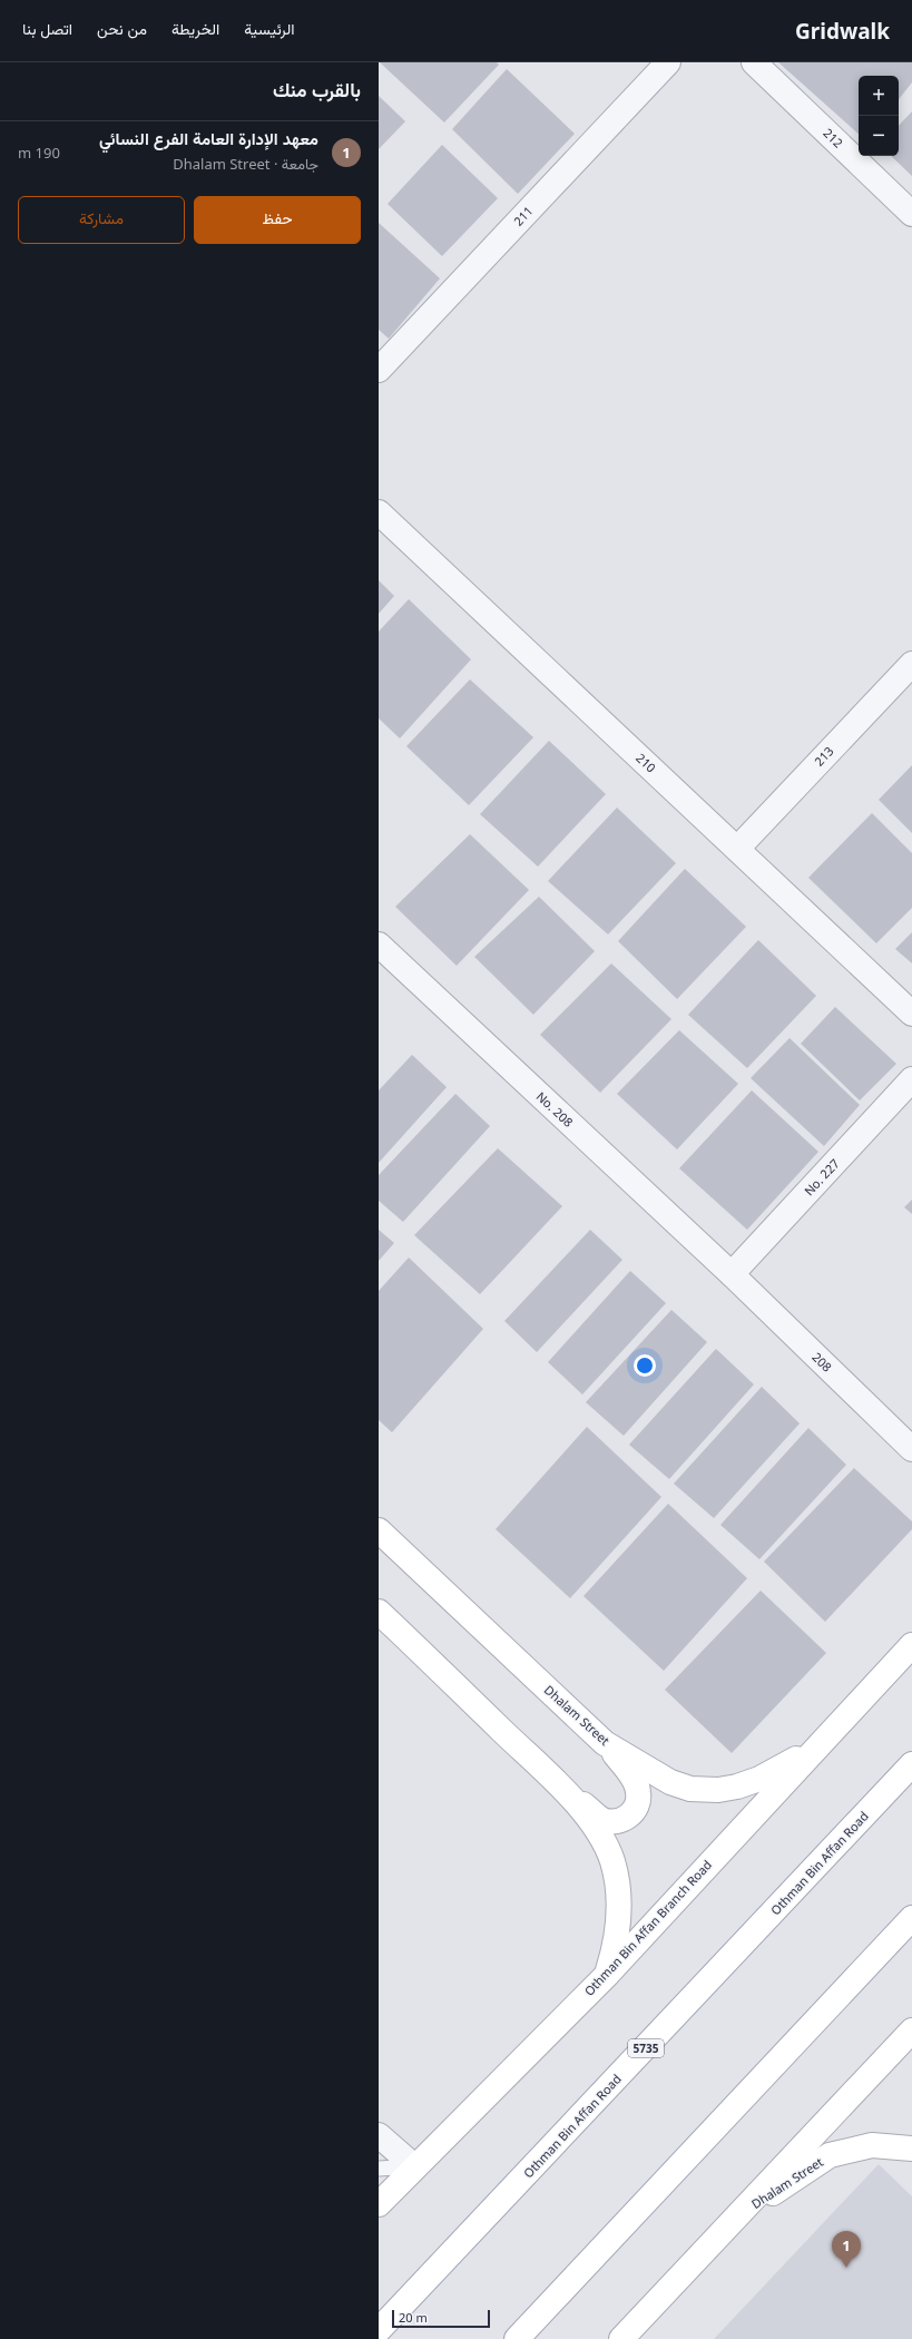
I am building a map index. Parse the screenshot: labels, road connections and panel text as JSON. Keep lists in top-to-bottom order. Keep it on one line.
{"streets":{"main road":["Dhalam Street","Othman Bin Affan Road","Othman Bin Affan Branch Road","5735"],"street":["212","211","213","210","No. 208","No. 227","208"]},"crossings":[["213","210"],["No. 208","No. 227"],["No. 208","208"],["No. 227","208"],["Dhalam Street","Othman Bin Affan Branch Road"]],"scale_bar":"20 m","page":{"header":"Gridwalk","nav":["الرئيسية","الخريطة","من نحن","اتصل بنا"],"heading":"بالقرب منك","map_buttons":["+","−"],"list":[{"mark":"1","name":"معهد الإدارة العامة الفرع النسائي","note":"جامعة · Dhalam Street","value":"190 m"}],"buttons":["حفظ","مشاركة"],"pins":"1","scale":"20 m"}}
